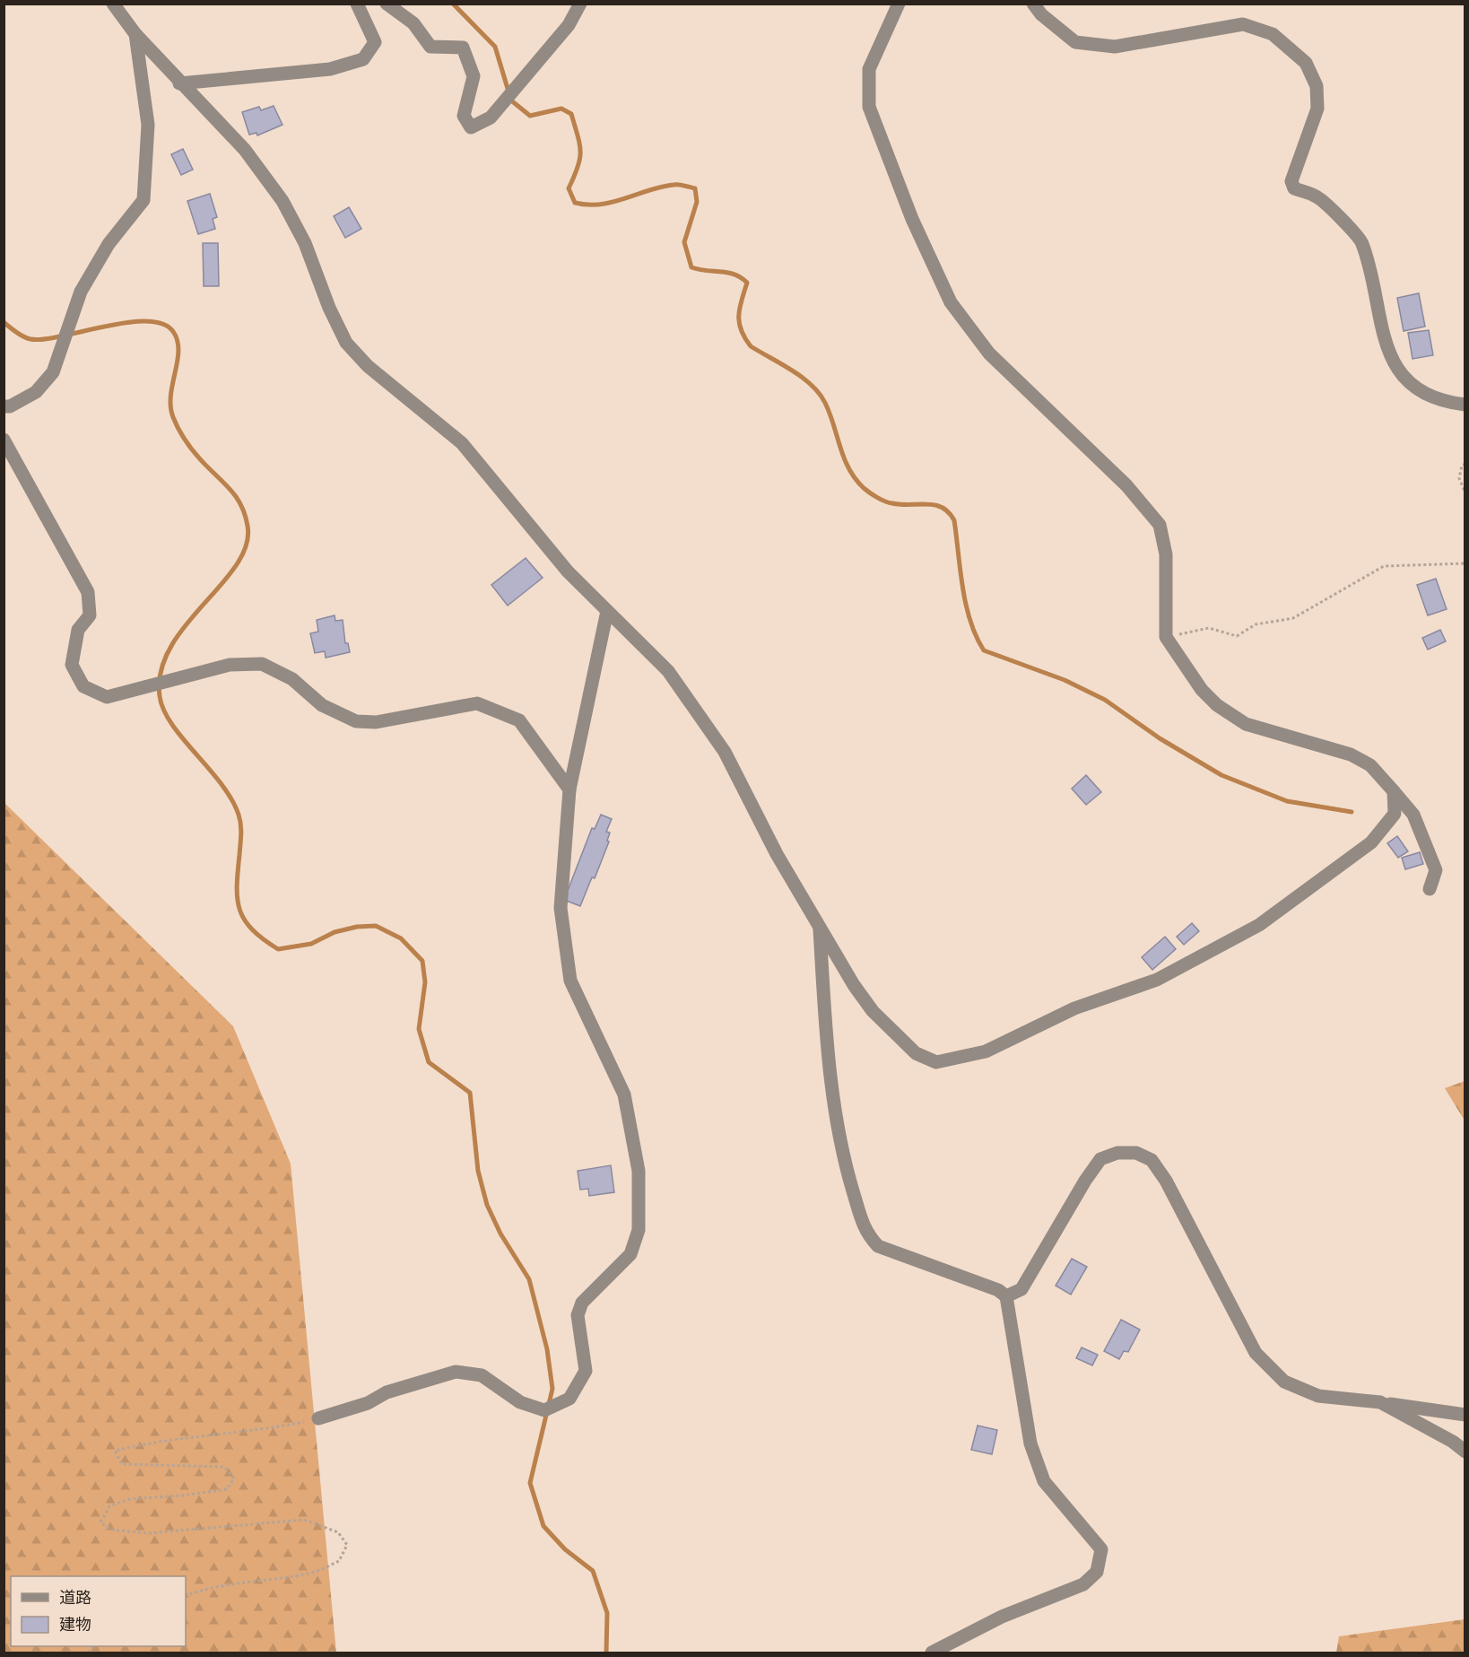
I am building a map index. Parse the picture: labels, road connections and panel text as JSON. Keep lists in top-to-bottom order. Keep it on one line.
{"legend":["道路","建物"]}
